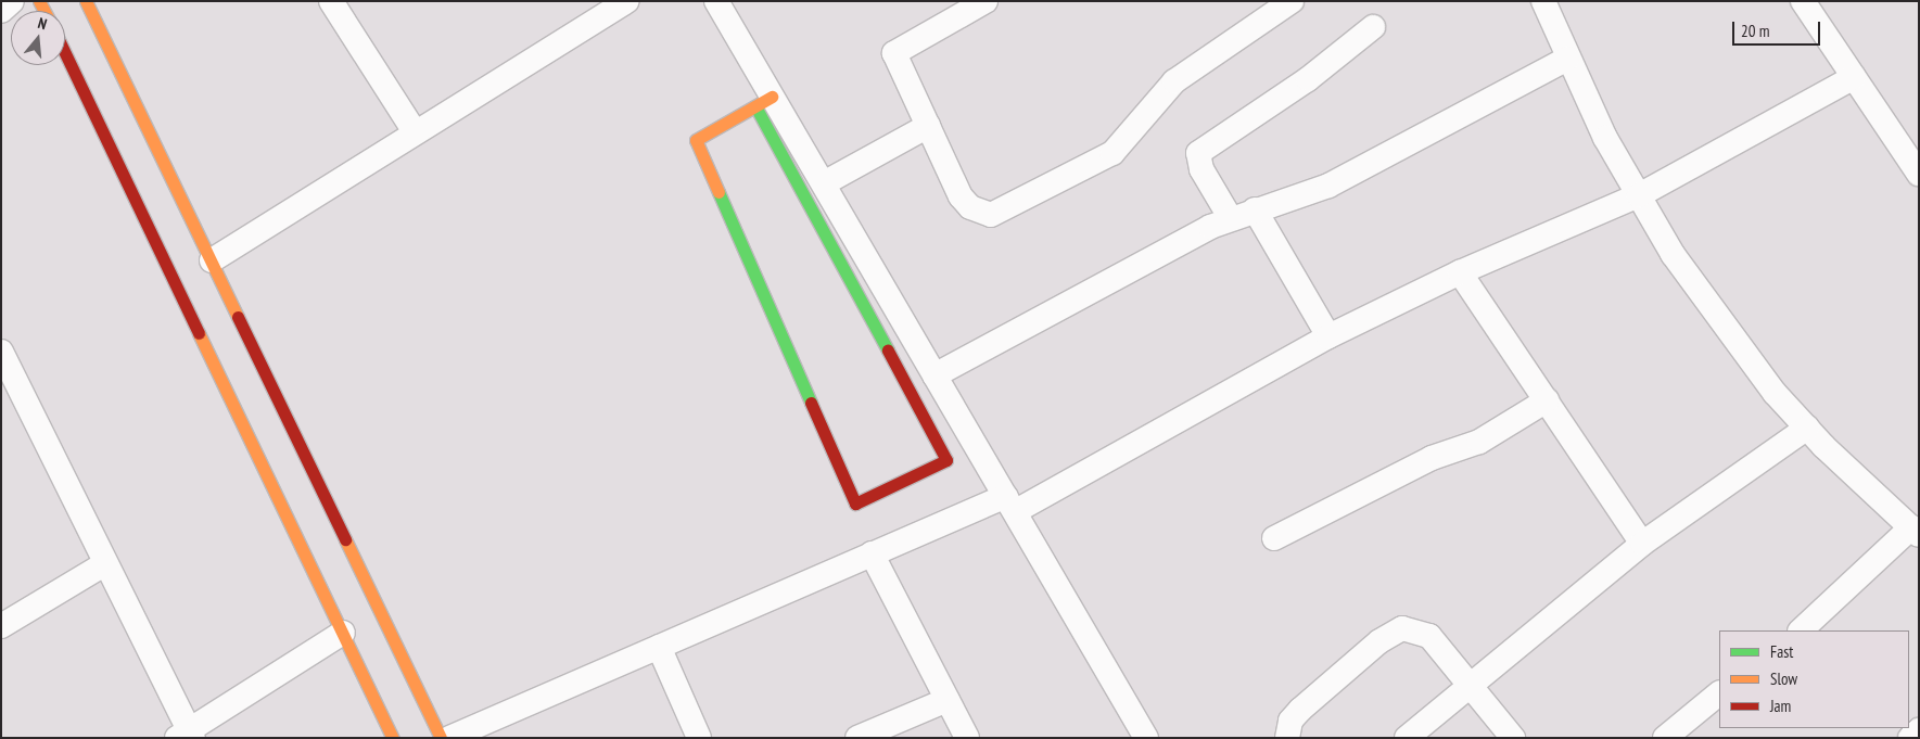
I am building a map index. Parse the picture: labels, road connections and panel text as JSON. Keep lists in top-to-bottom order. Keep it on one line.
{"legend":["Fast","Slow","Jam"],"scale_bar":"20 m","north":"top"}
